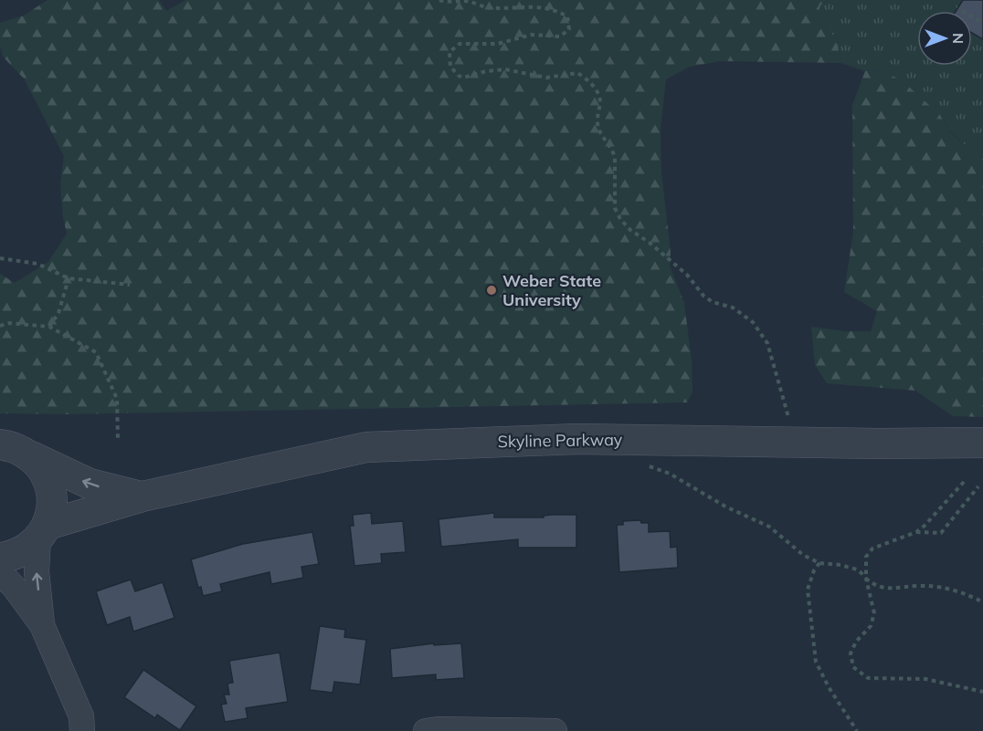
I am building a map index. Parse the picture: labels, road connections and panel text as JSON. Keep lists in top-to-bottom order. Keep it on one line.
{"streets":{"street":["Skyline Parkway"]},"places":["Weber State University"],"north":"right"}
